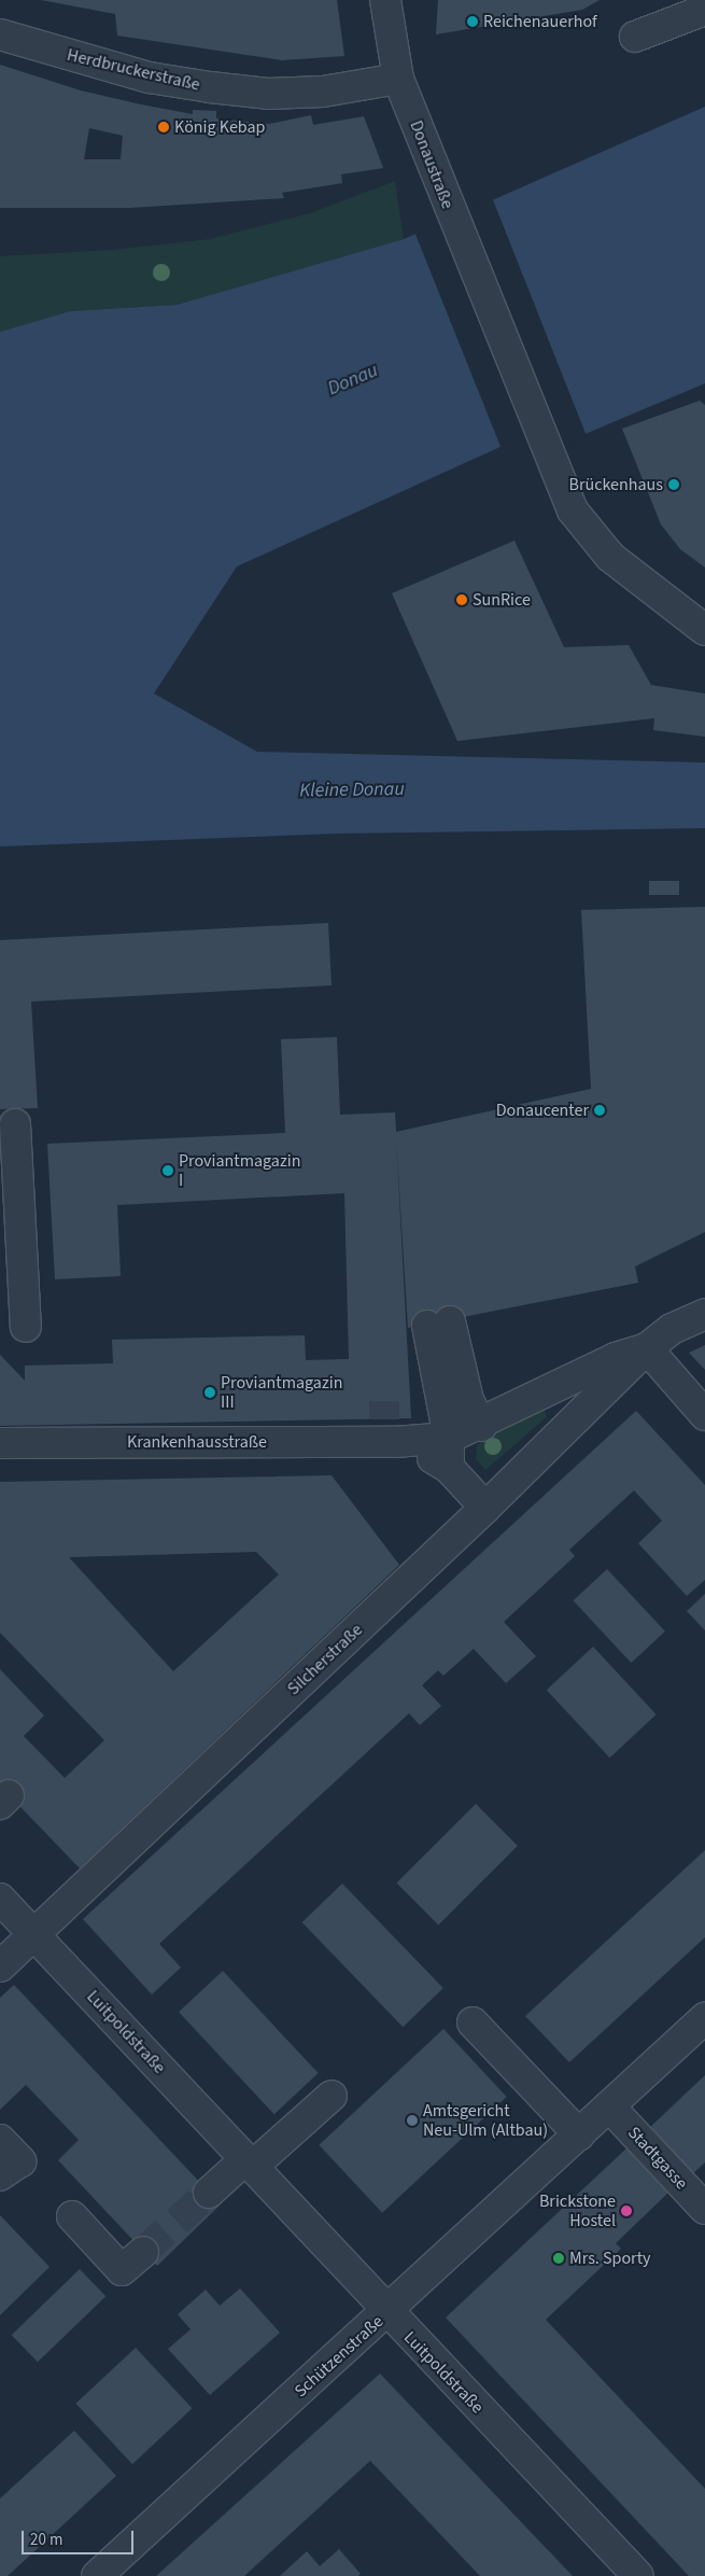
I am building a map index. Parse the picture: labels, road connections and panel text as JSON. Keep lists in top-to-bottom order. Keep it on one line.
{"streets":{"street":["Herdbruckerstraße","Donaustraße","Krankenhausstraße","Silcherstraße","Luitpoldstraße","Stadtgasse","Schützenstraße"]},"crossings":[["Herdbruckerstraße","Donaustraße"],["Krankenhausstraße","Silcherstraße"],["Silcherstraße","Luitpoldstraße"],["Luitpoldstraße","Schützenstraße"],["Stadtgasse","Schützenstraße"]],"water":["Donau","Kleine Donau"],"places":["Reichenauerhof","König Kebap","Brückenhaus","SunRice","Donaucenter","Proviantmagazin I","Proviantmagazin III","Amtsgericht Neu-Ulm (Altbau)","Brickstone Hostel","Mrs. Sporty"],"scale_bar":"20 m"}
